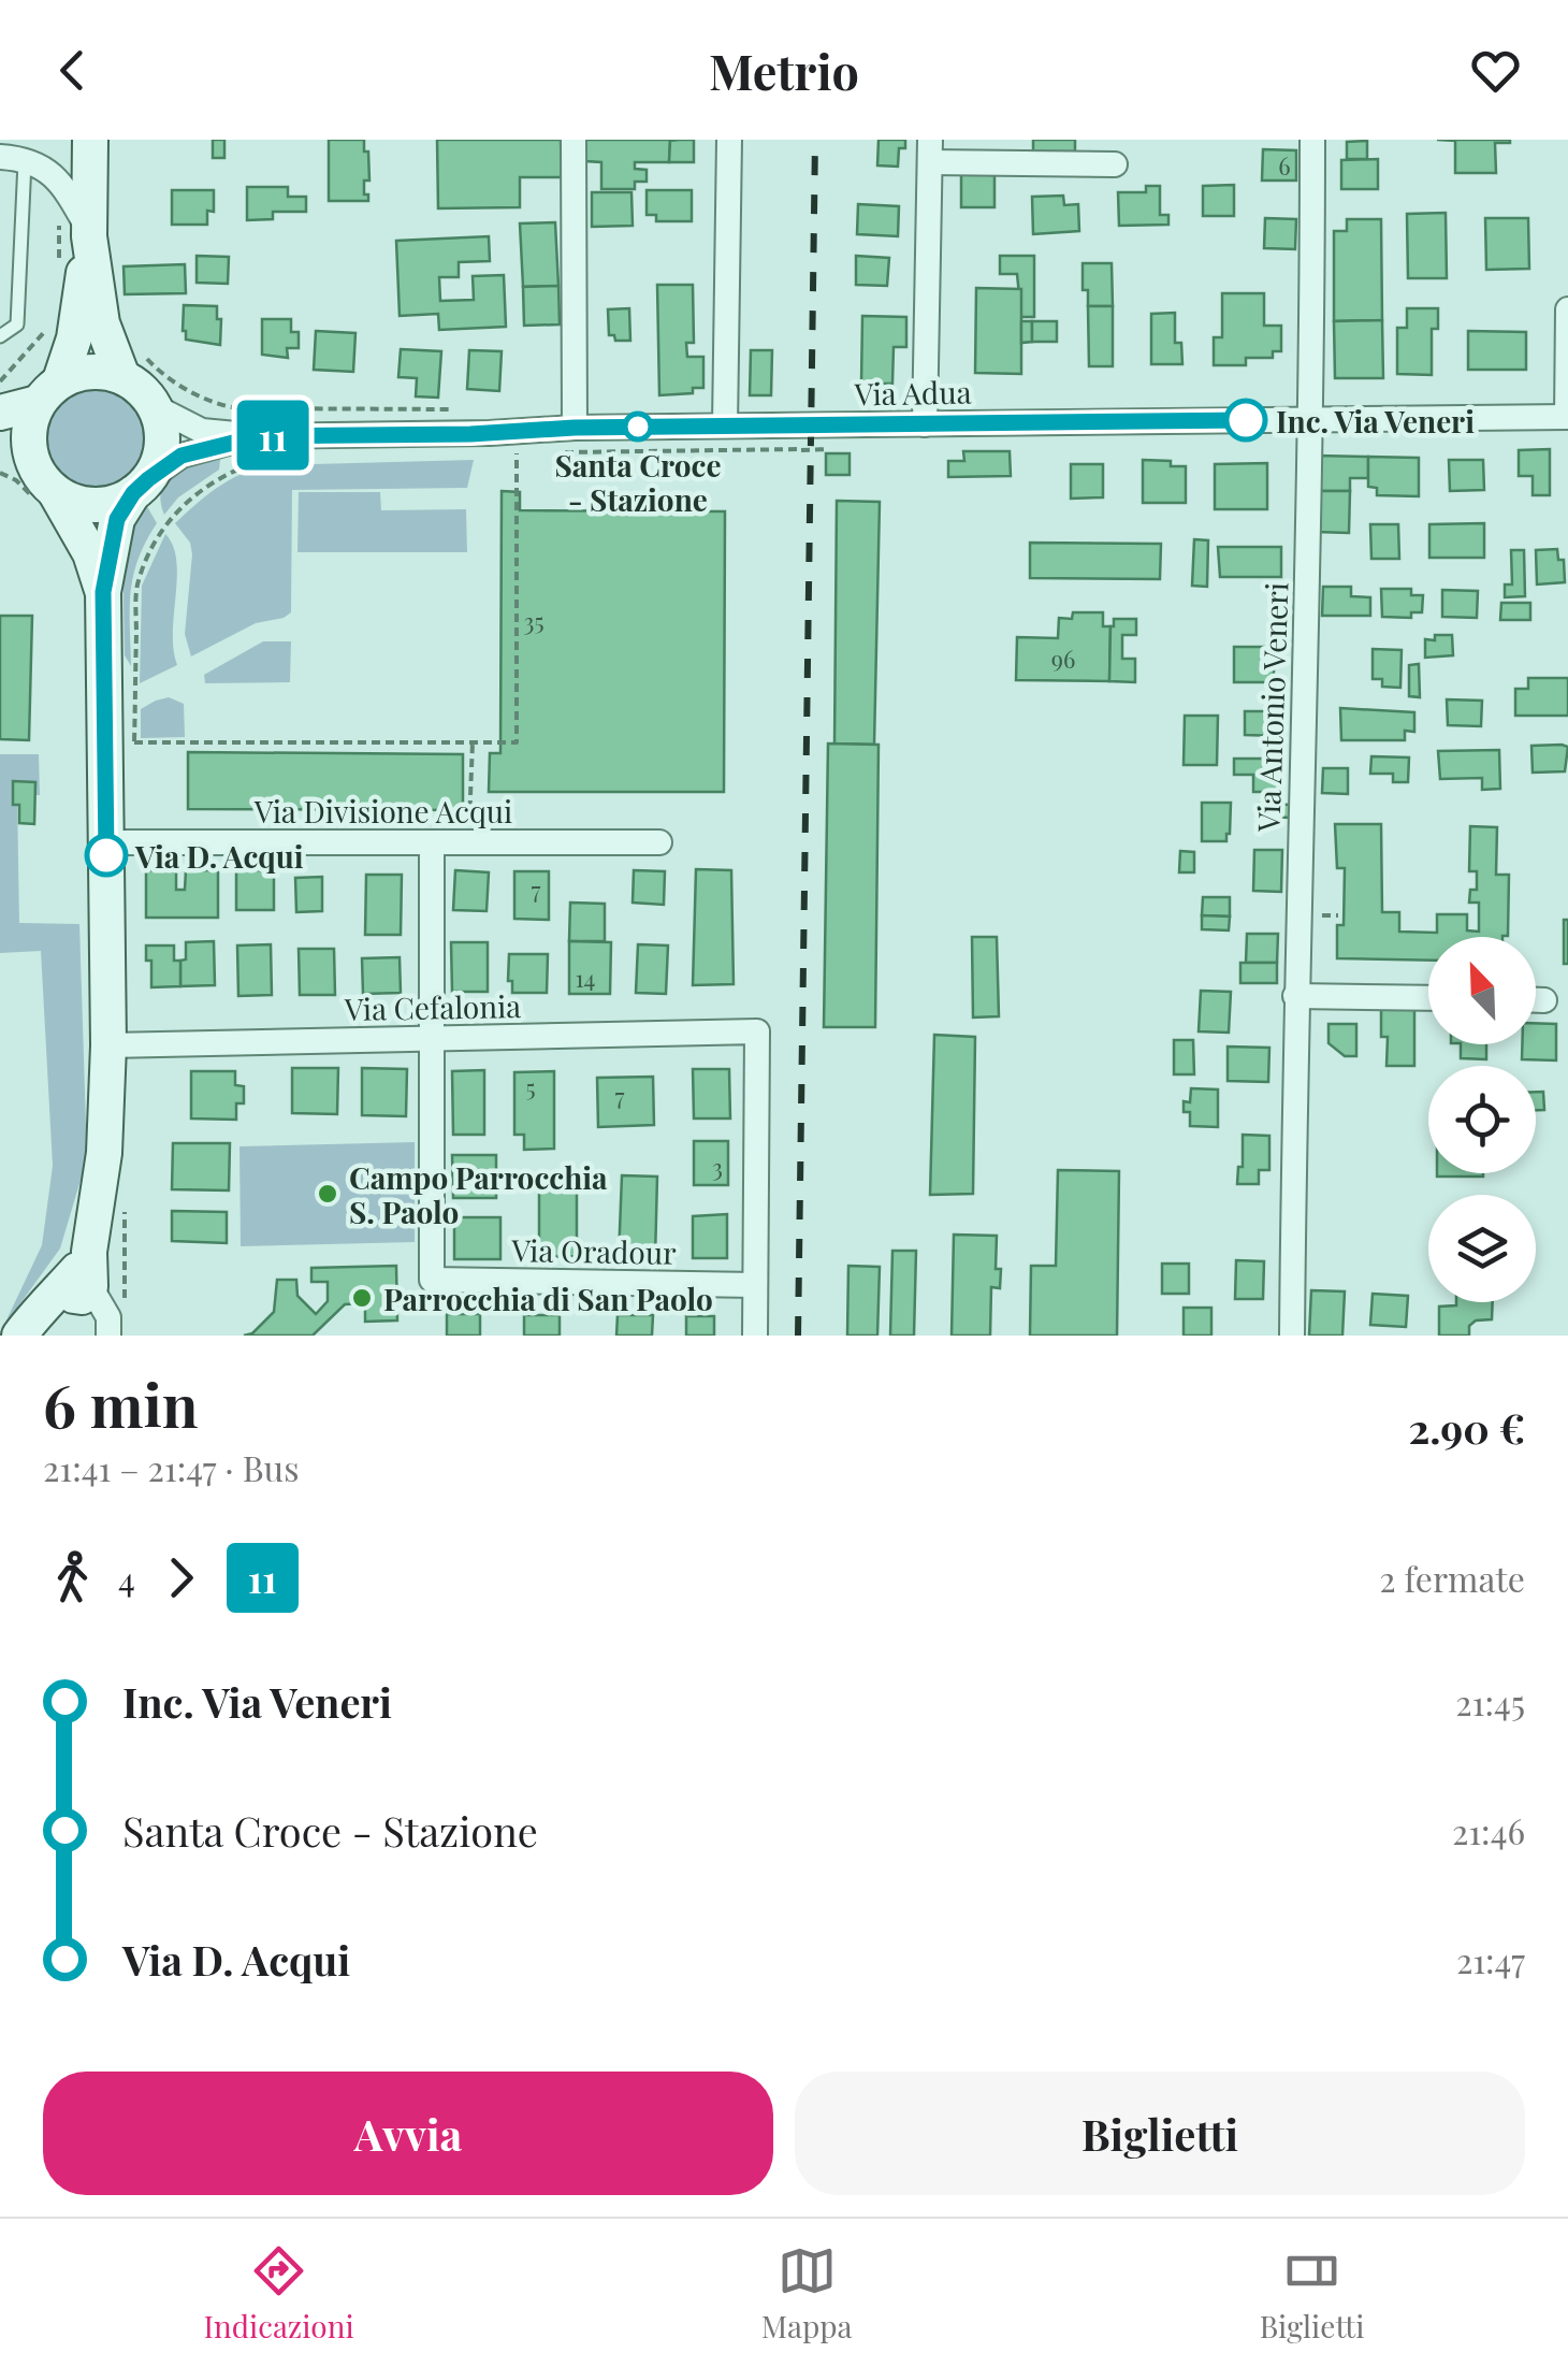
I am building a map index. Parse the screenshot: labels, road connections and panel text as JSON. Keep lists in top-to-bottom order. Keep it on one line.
{"streets":{"street":["Via Adua","Via Antonio Veneri","Via Divisione Acqui","Via Cefalonia","Via Oradour"]},"crossings":[["Via Adua","Via Antonio Veneri"],["Via Cefalonia","Via Oradour"]],"places":["Inc. Via Veneri","Santa Croce - Stazione","Via D. Acqui","Campo Parrocchia S. Paolo","Parrocchia di San Paolo"],"lines":["bus line 11"],"house_numbers":["6","35","96","7","14","5","7","3"],"north":"top left","page":{"header":"Metrio","on_map":"11","heading":["6 min","21:41 – 21:47 · Bus","2.90 €"],"legs":["4","11","2 fermate"],"list":[{"name":"Inc. Via Veneri","value":"21:45"},{"name":"Santa Croce - Stazione","value":"21:46"},{"name":"Via D. Acqui","value":"21:47"}],"buttons":["Avvia","Biglietti"],"tabs":["Indicazioni","Mappa","Biglietti"]}}
